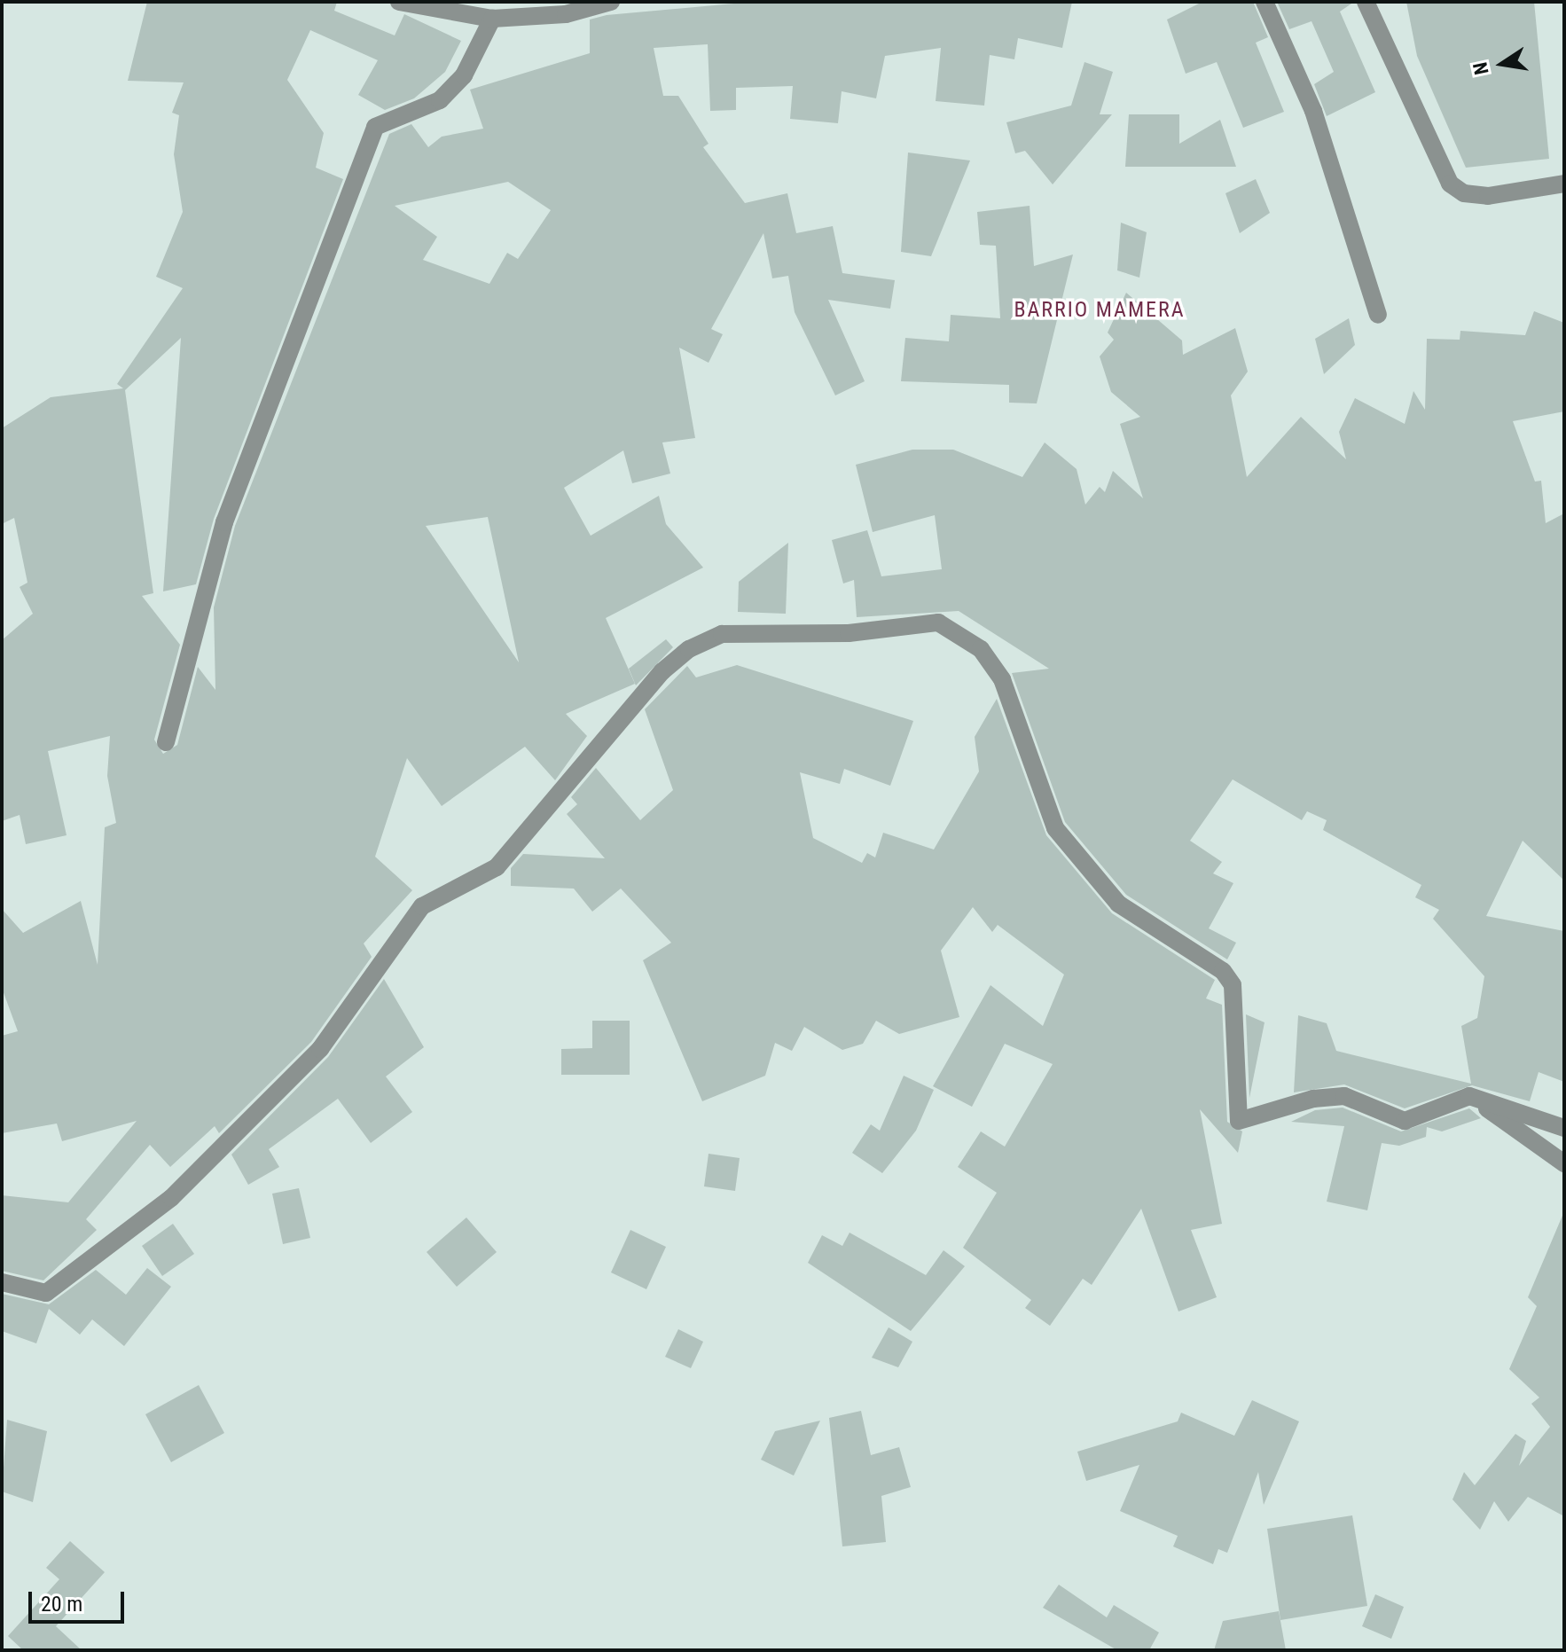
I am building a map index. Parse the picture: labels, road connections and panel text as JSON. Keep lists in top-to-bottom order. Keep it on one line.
{"districts":["BARRIO MAMERA"],"scale_bar":"20 m","north":"left"}
